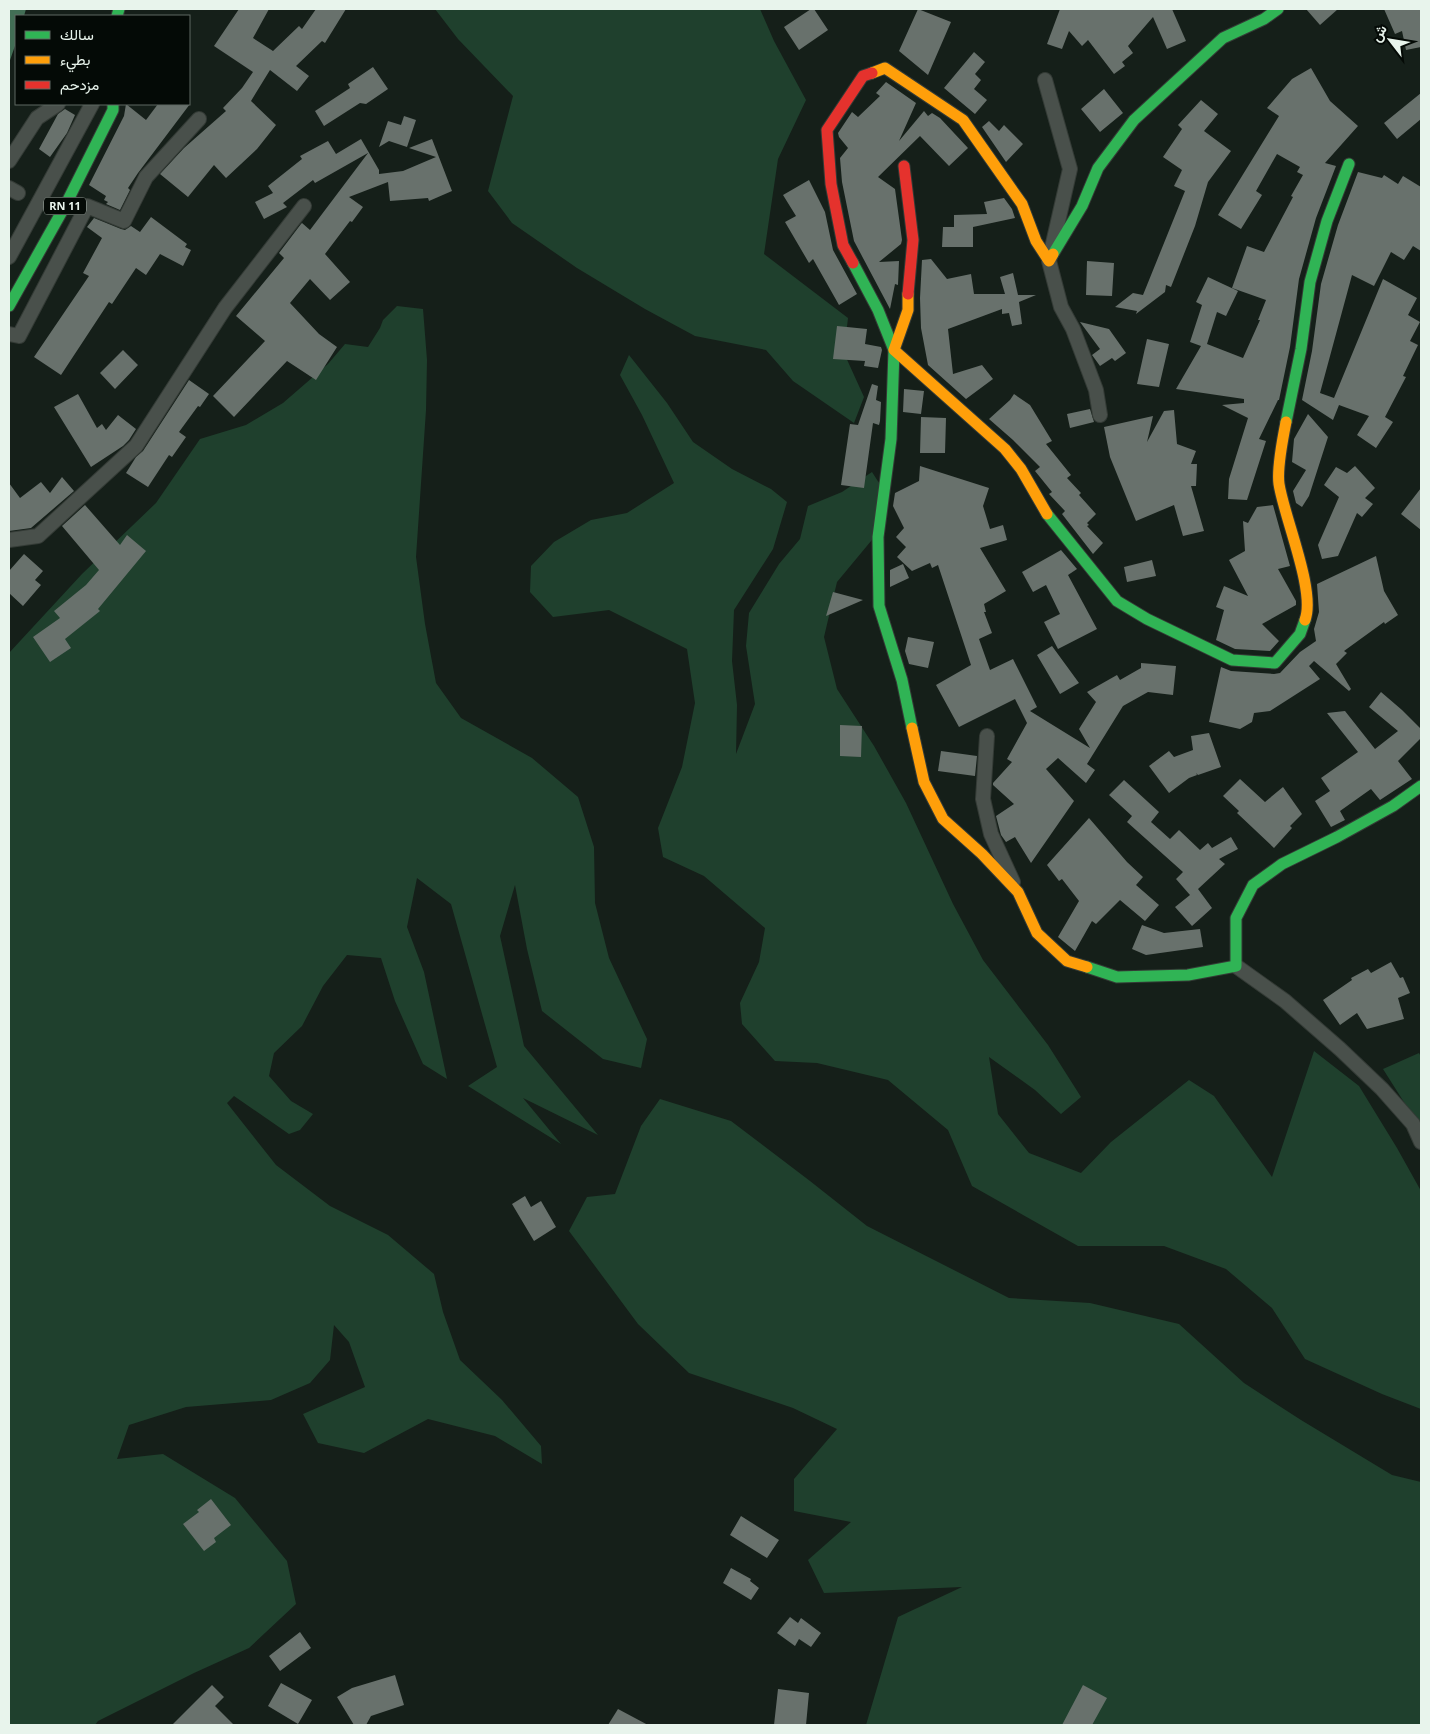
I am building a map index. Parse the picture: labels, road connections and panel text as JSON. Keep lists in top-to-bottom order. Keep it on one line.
{"streets":{"street":["RN 11"]},"legend":["سالك","بطيء","مزدحم"],"north":"top left"}
